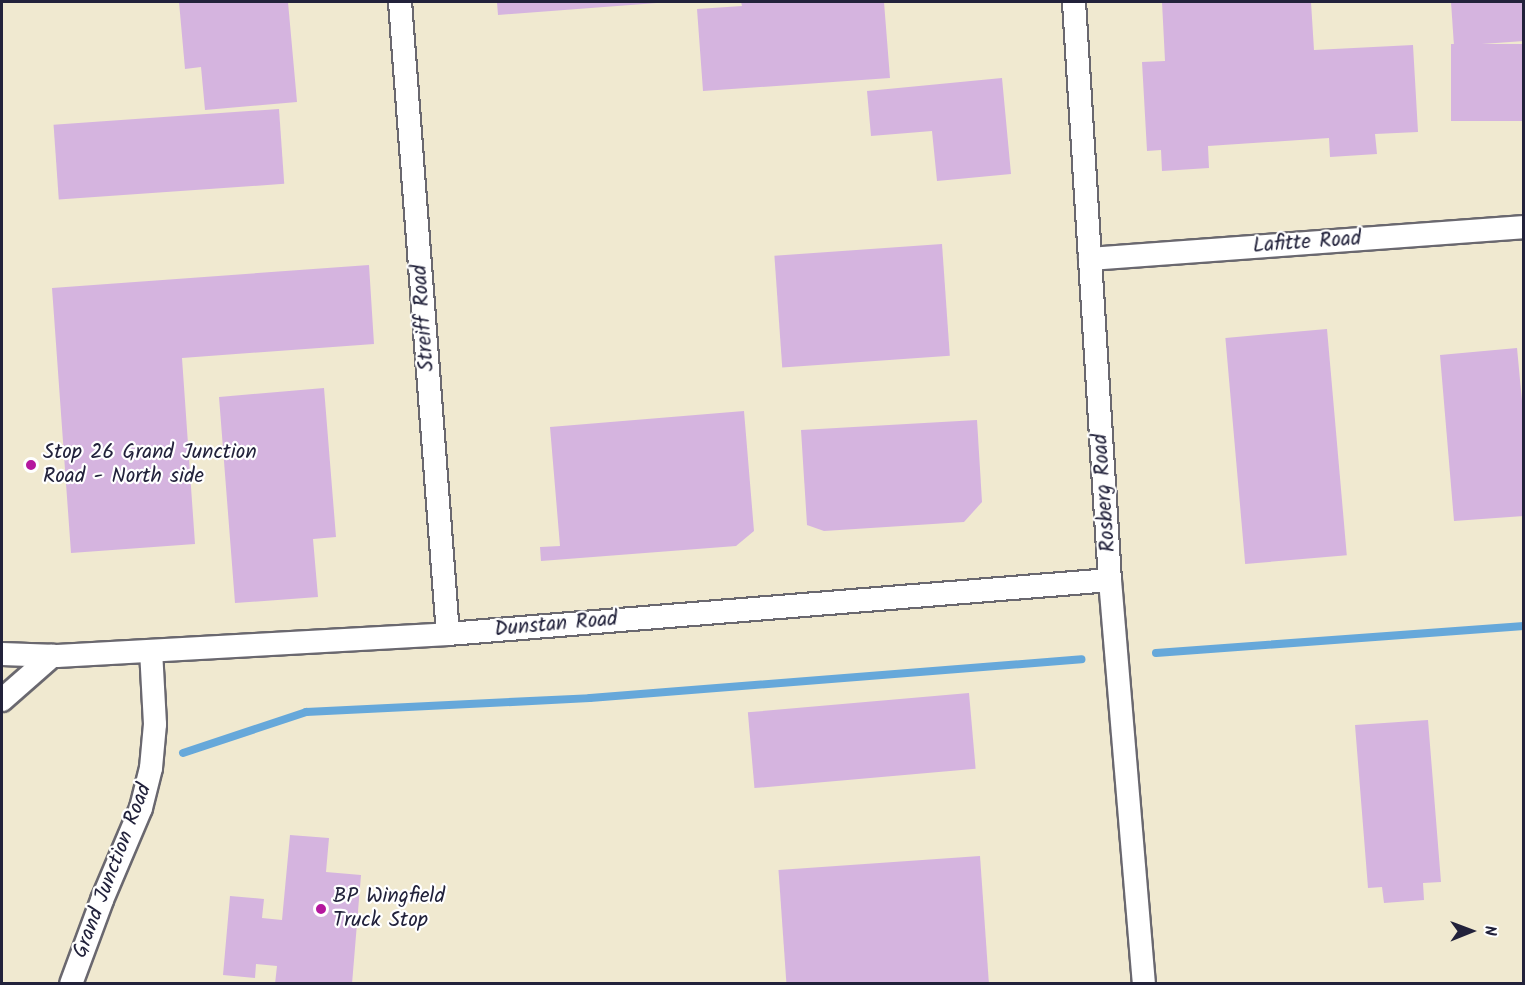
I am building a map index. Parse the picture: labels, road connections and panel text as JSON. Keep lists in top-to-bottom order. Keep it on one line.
{"streets":{"street":["Lafitte Road","Streiff Road","Rosberg Road","Dunstan Road","Grand Junction Road"]},"crossings":[["Lafitte Road","Rosberg Road"],["Streiff Road","Dunstan Road"],["Rosberg Road","Dunstan Road"],["Dunstan Road","Grand Junction Road"]],"places":["Stop 26 Grand Junction Road - North side","BP Wingfield Truck Stop"],"north":"right"}
